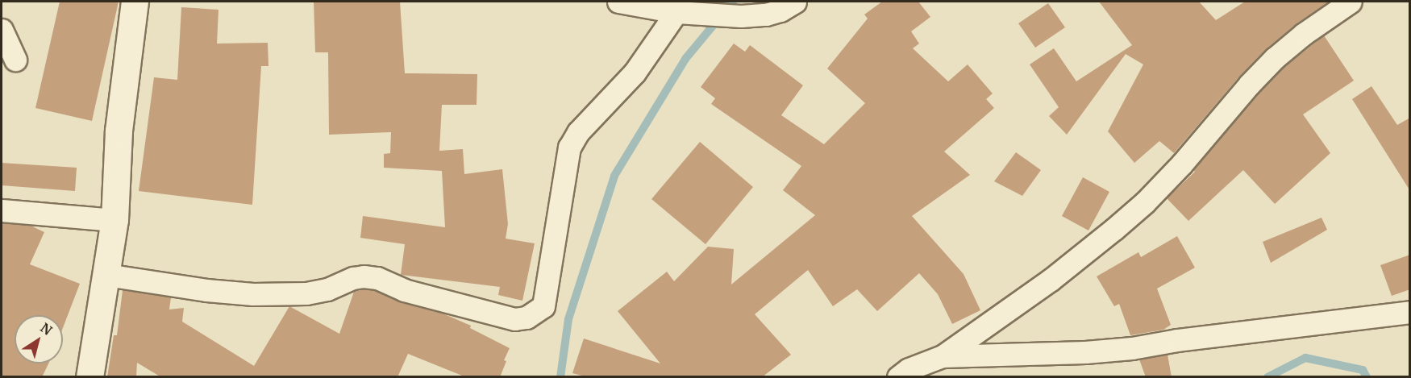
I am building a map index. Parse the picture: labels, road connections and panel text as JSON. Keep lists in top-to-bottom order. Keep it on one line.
{"north":"top right"}
